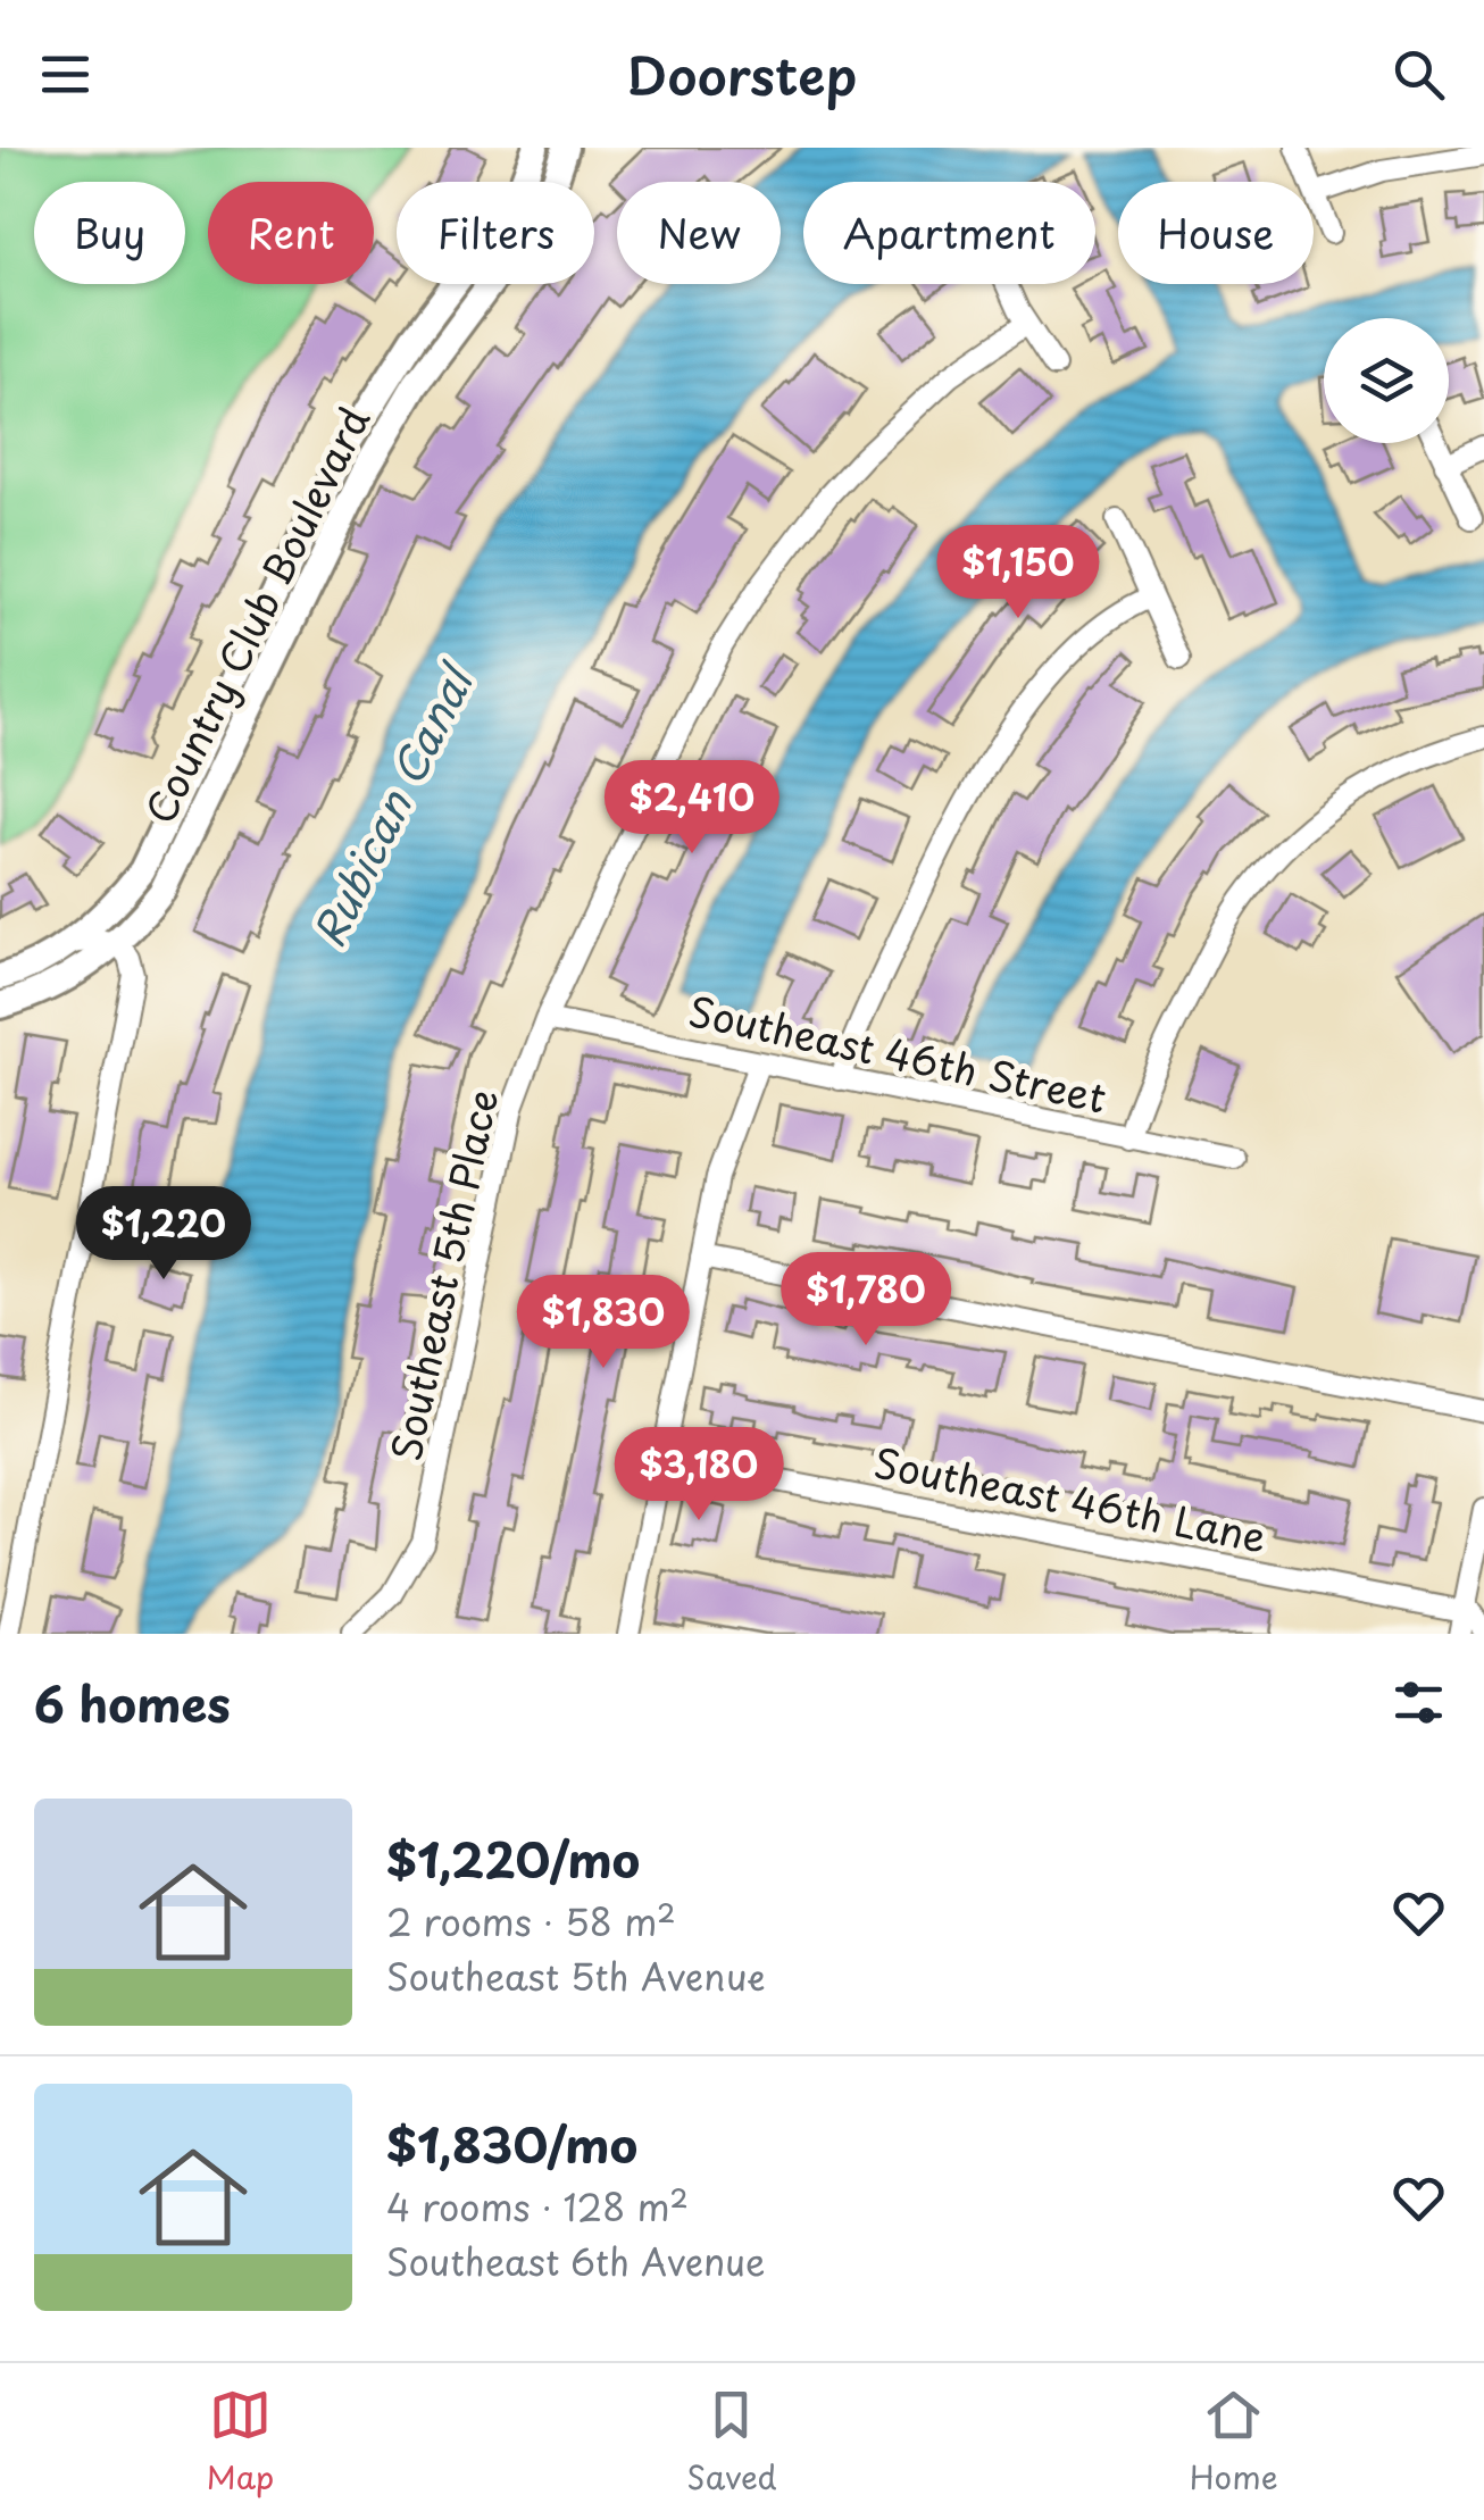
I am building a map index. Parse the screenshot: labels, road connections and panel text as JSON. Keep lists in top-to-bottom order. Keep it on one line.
{"streets":{"main road":["Country Club Boulevard"],"street":["Southeast 46th Street","Southeast 5th Place","Southeast 46th Lane"]},"crossings":[["Southeast 46th Street","Southeast 5th Place"]],"water":["Rubican Canal"],"page":{"header":"Doorstep","chip":["Buy","Rent","Filters","New","Apartment","House"],"price":["$1,150","$2,410","$1,220","$1,780","$1,830","$3,180"],"heading":"6 homes","list":[{"name":"$1,220/mo","note":"2 rooms · 58 m² · Southeast 5th Avenue"},{"name":"$1,830/mo","note":"4 rooms · 128 m² · Southeast 6th Avenue"}],"tabs":["Map","Saved","Home"]}}
